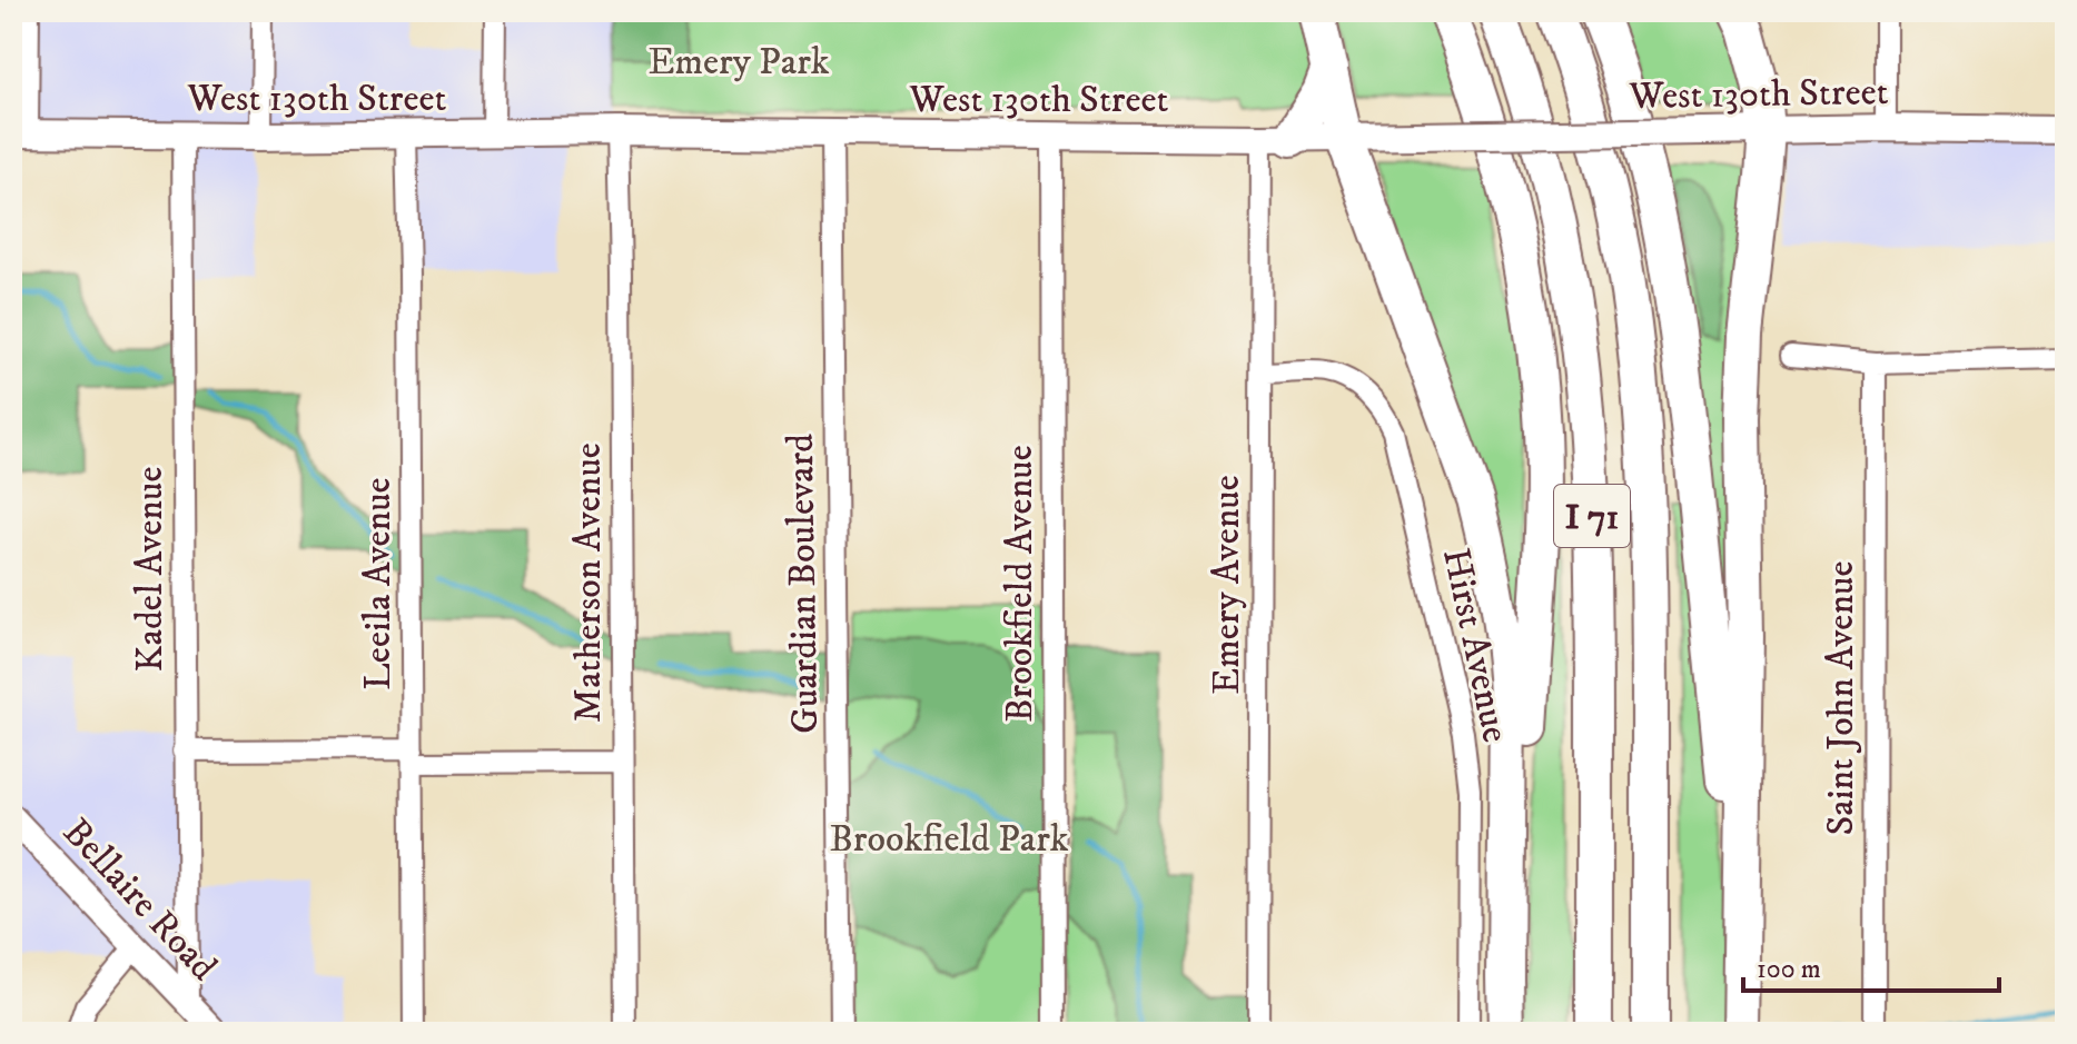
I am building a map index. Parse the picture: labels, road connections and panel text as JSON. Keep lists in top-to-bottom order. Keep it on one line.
{"streets":{"highway":["I 71"],"main road":["West 130th Street"],"street":["Kadel Avenue","Matherson Avenue","Leeila Avenue","Guardian Boulevard","Brookfield Avenue","Emery Avenue","Hirst Avenue","Saint John Avenue","Bellaire Road"]},"crossings":[["West 130th Street","Kadel Avenue"],["West 130th Street","Matherson Avenue"],["West 130th Street","Leeila Avenue"],["West 130th Street","Guardian Boulevard"],["West 130th Street","Brookfield Avenue"],["West 130th Street","Emery Avenue"],["Kadel Avenue","Bellaire Road"],["Emery Avenue","Hirst Avenue"]],"parks":["Emery Park","Brookfield Park"],"scale_bar":"100 m"}
